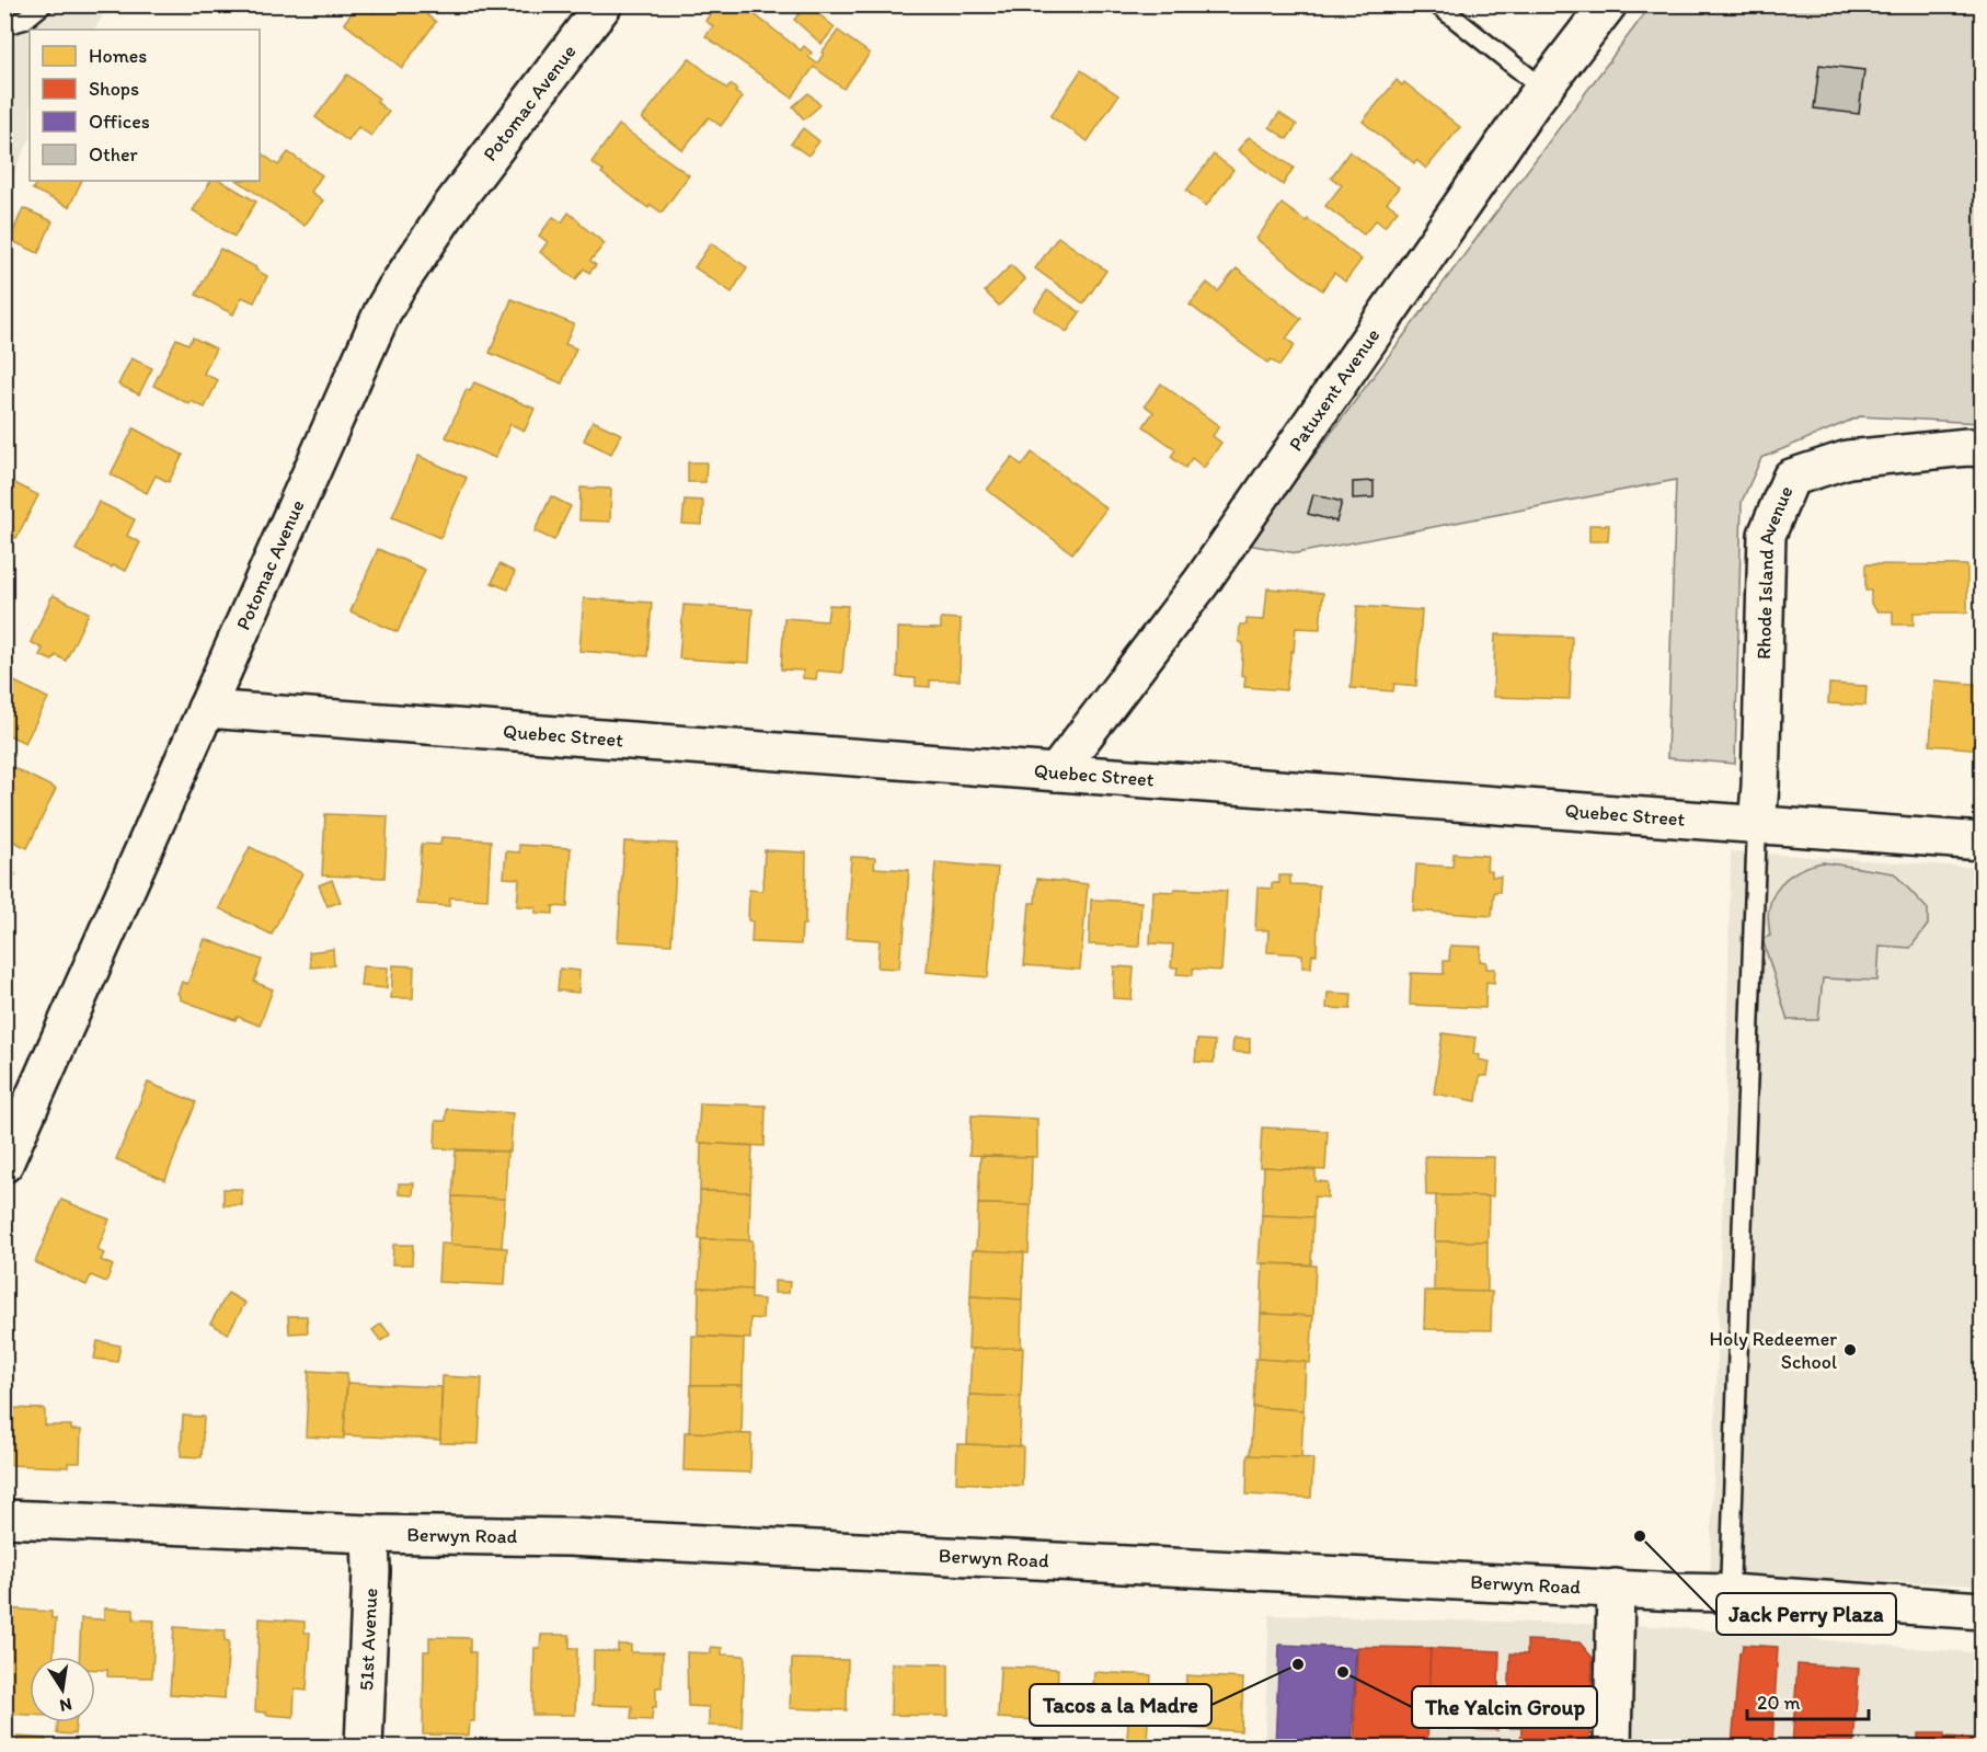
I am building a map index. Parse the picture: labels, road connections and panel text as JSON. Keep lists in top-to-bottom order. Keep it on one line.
{"streets":{"street":["Potomac Avenue","Patuxent Avenue","Rhode Island Avenue","Quebec Street","Berwyn Road","51st Avenue"]},"crossings":[["Potomac Avenue","Quebec Street"],["Patuxent Avenue","Quebec Street"],["Rhode Island Avenue","Quebec Street"],["Berwyn Road","51st Avenue"]],"places":["Holy Redeemer School","Jack Perry Plaza","Tacos a la Madre","The Yalcin Group"],"legend":["Homes","Shops","Offices","Other"],"scale_bar":"20 m","north":"bottom"}
